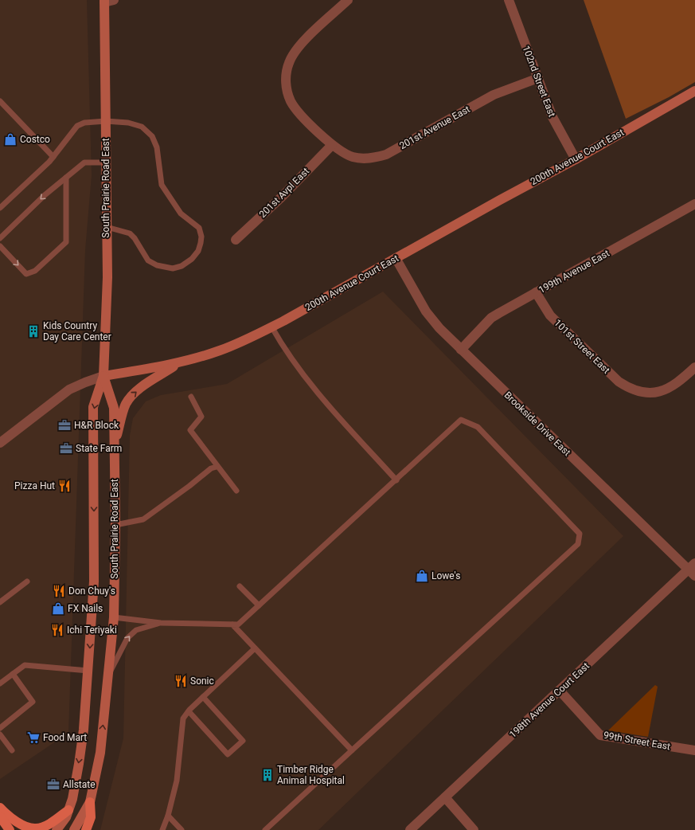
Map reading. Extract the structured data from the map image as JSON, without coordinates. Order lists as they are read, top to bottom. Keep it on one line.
{"streets":{"main road":["200th Avenue Court East","South Prairie Road East"],"street":["102nd Street East","201st Avenue East","201st Avpl East","199th Avenue East","101st Street East","Brookside Drive East","198th Avenue Court East","99th Street East"]},"crossings":[["102nd Street East","201st Avenue East"],["102nd Street East","200th Avenue Court East"],["201st Avenue East","201st Avpl East"],["200th Avenue Court East","South Prairie Road East"],["200th Avenue Court East","Brookside Drive East"],["199th Avenue East","101st Street East"],["199th Avenue East","Brookside Drive East"],["Brookside Drive East","198th Avenue Court East"],["198th Avenue Court East","99th Street East"]],"places":{"shop":["Costco","Lowe's","FX Nails"],"building":["Kids Country Day Care Center","Timber Ridge Animal Hospital"],"office":["H&R Block","State Farm","Allstate"],"restaurant":["Pizza Hut","Don Chuy's","Ichi Teriyaki","Sonic"],"supermarket":["Food Mart"]}}
